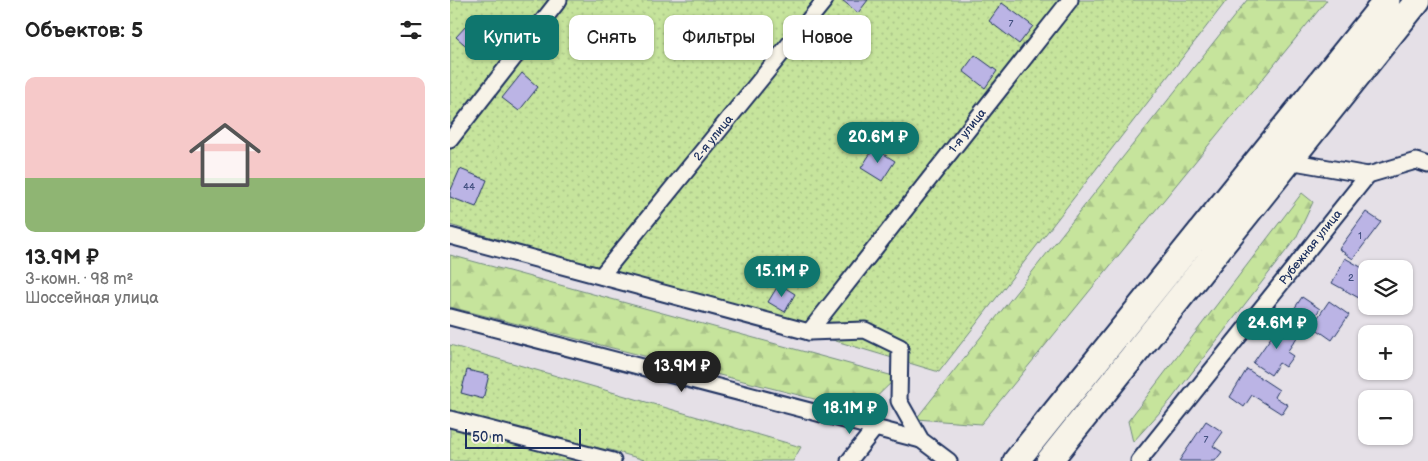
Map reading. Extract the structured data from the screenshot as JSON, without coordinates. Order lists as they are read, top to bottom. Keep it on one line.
{"streets":{"street":["1-я улица","2-я улица","Рубежная улица"]},"house_numbers":["7","44","1","2","7"],"scale_bar":"50 m","page":{"heading":"Объектов: 5","chip":["Купить","Снять","Фильтры","Новое"],"list":[{"name":"13.9M ₽","note":"3-комн. · 98 m² · Шоссейная улица"}],"price":["20.6M ₽","15.1M ₽","24.6M ₽","13.9M ₽","18.1M ₽"],"map_buttons":["+","−"],"scale":"50 m"}}
